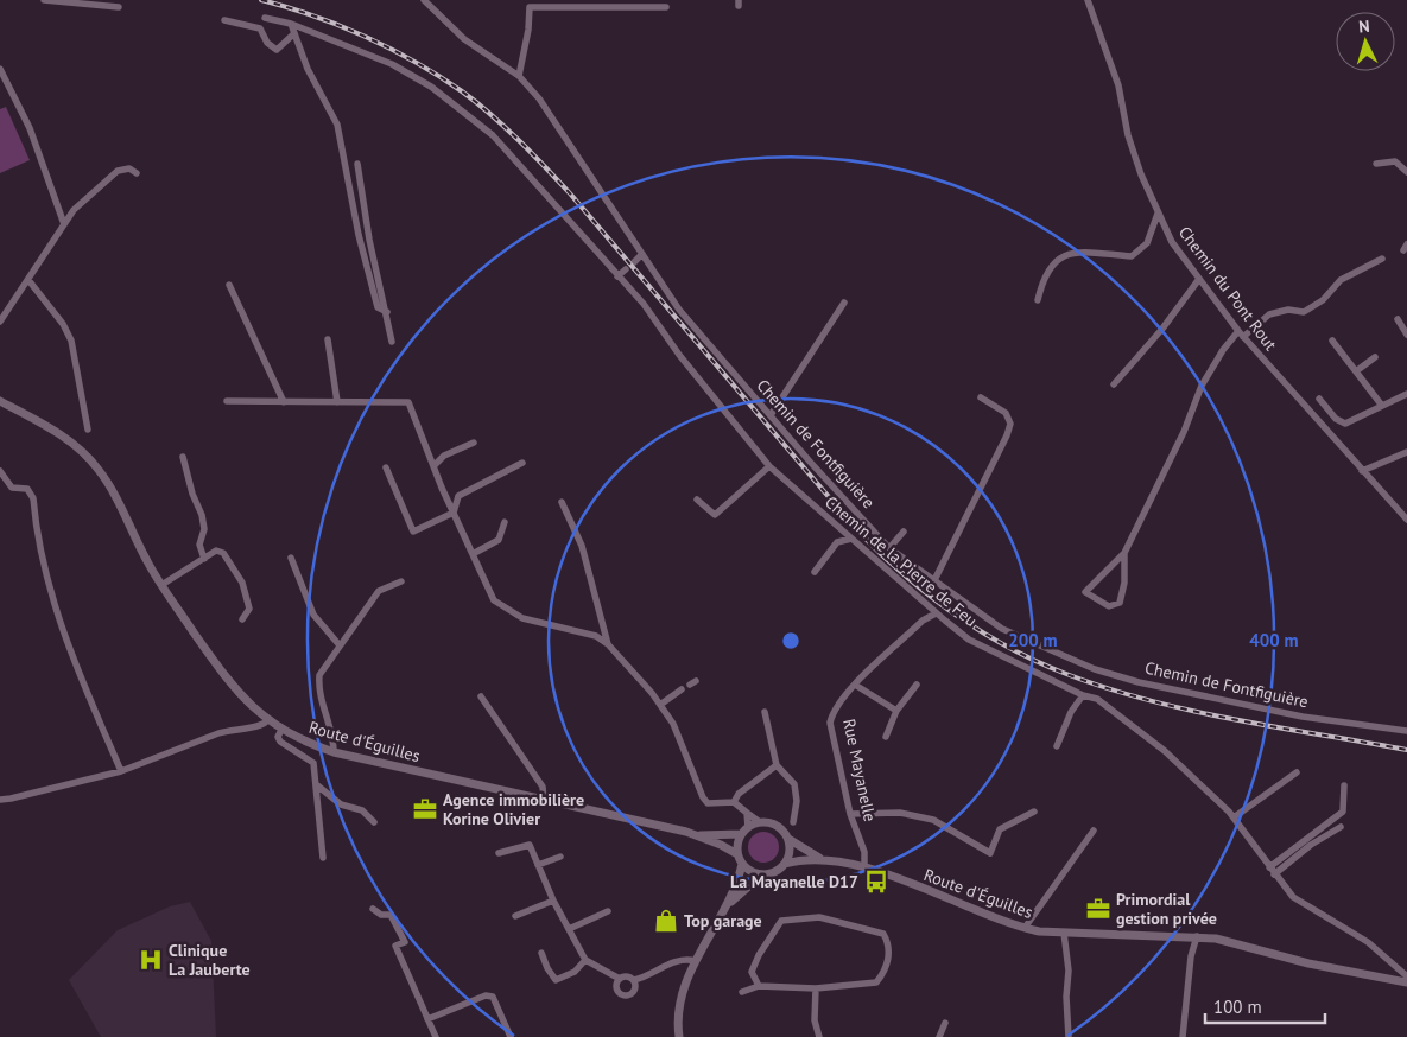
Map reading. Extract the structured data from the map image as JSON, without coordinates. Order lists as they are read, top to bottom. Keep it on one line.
{"streets":{"street":["Chemin du Pont Rout","Chemin de Fontfiguière","Chemin de la Pierre de Feu","Route d'Éguilles","Rue Mayanelle"]},"crossings":[["Chemin de la Pierre de Feu","Rue Mayanelle"],["Route d'Éguilles","Rue Mayanelle"]],"places":{"office":["Agence immobilière Korine Olivier","Primordial gestion privée"],"bus stop":["La Mayanelle D17"],"shop":["Top garage"],"hospital":["Clinique La Jauberte"]},"scale_bar":"100 m","north":"top","rings":["200 m","400 m"]}
